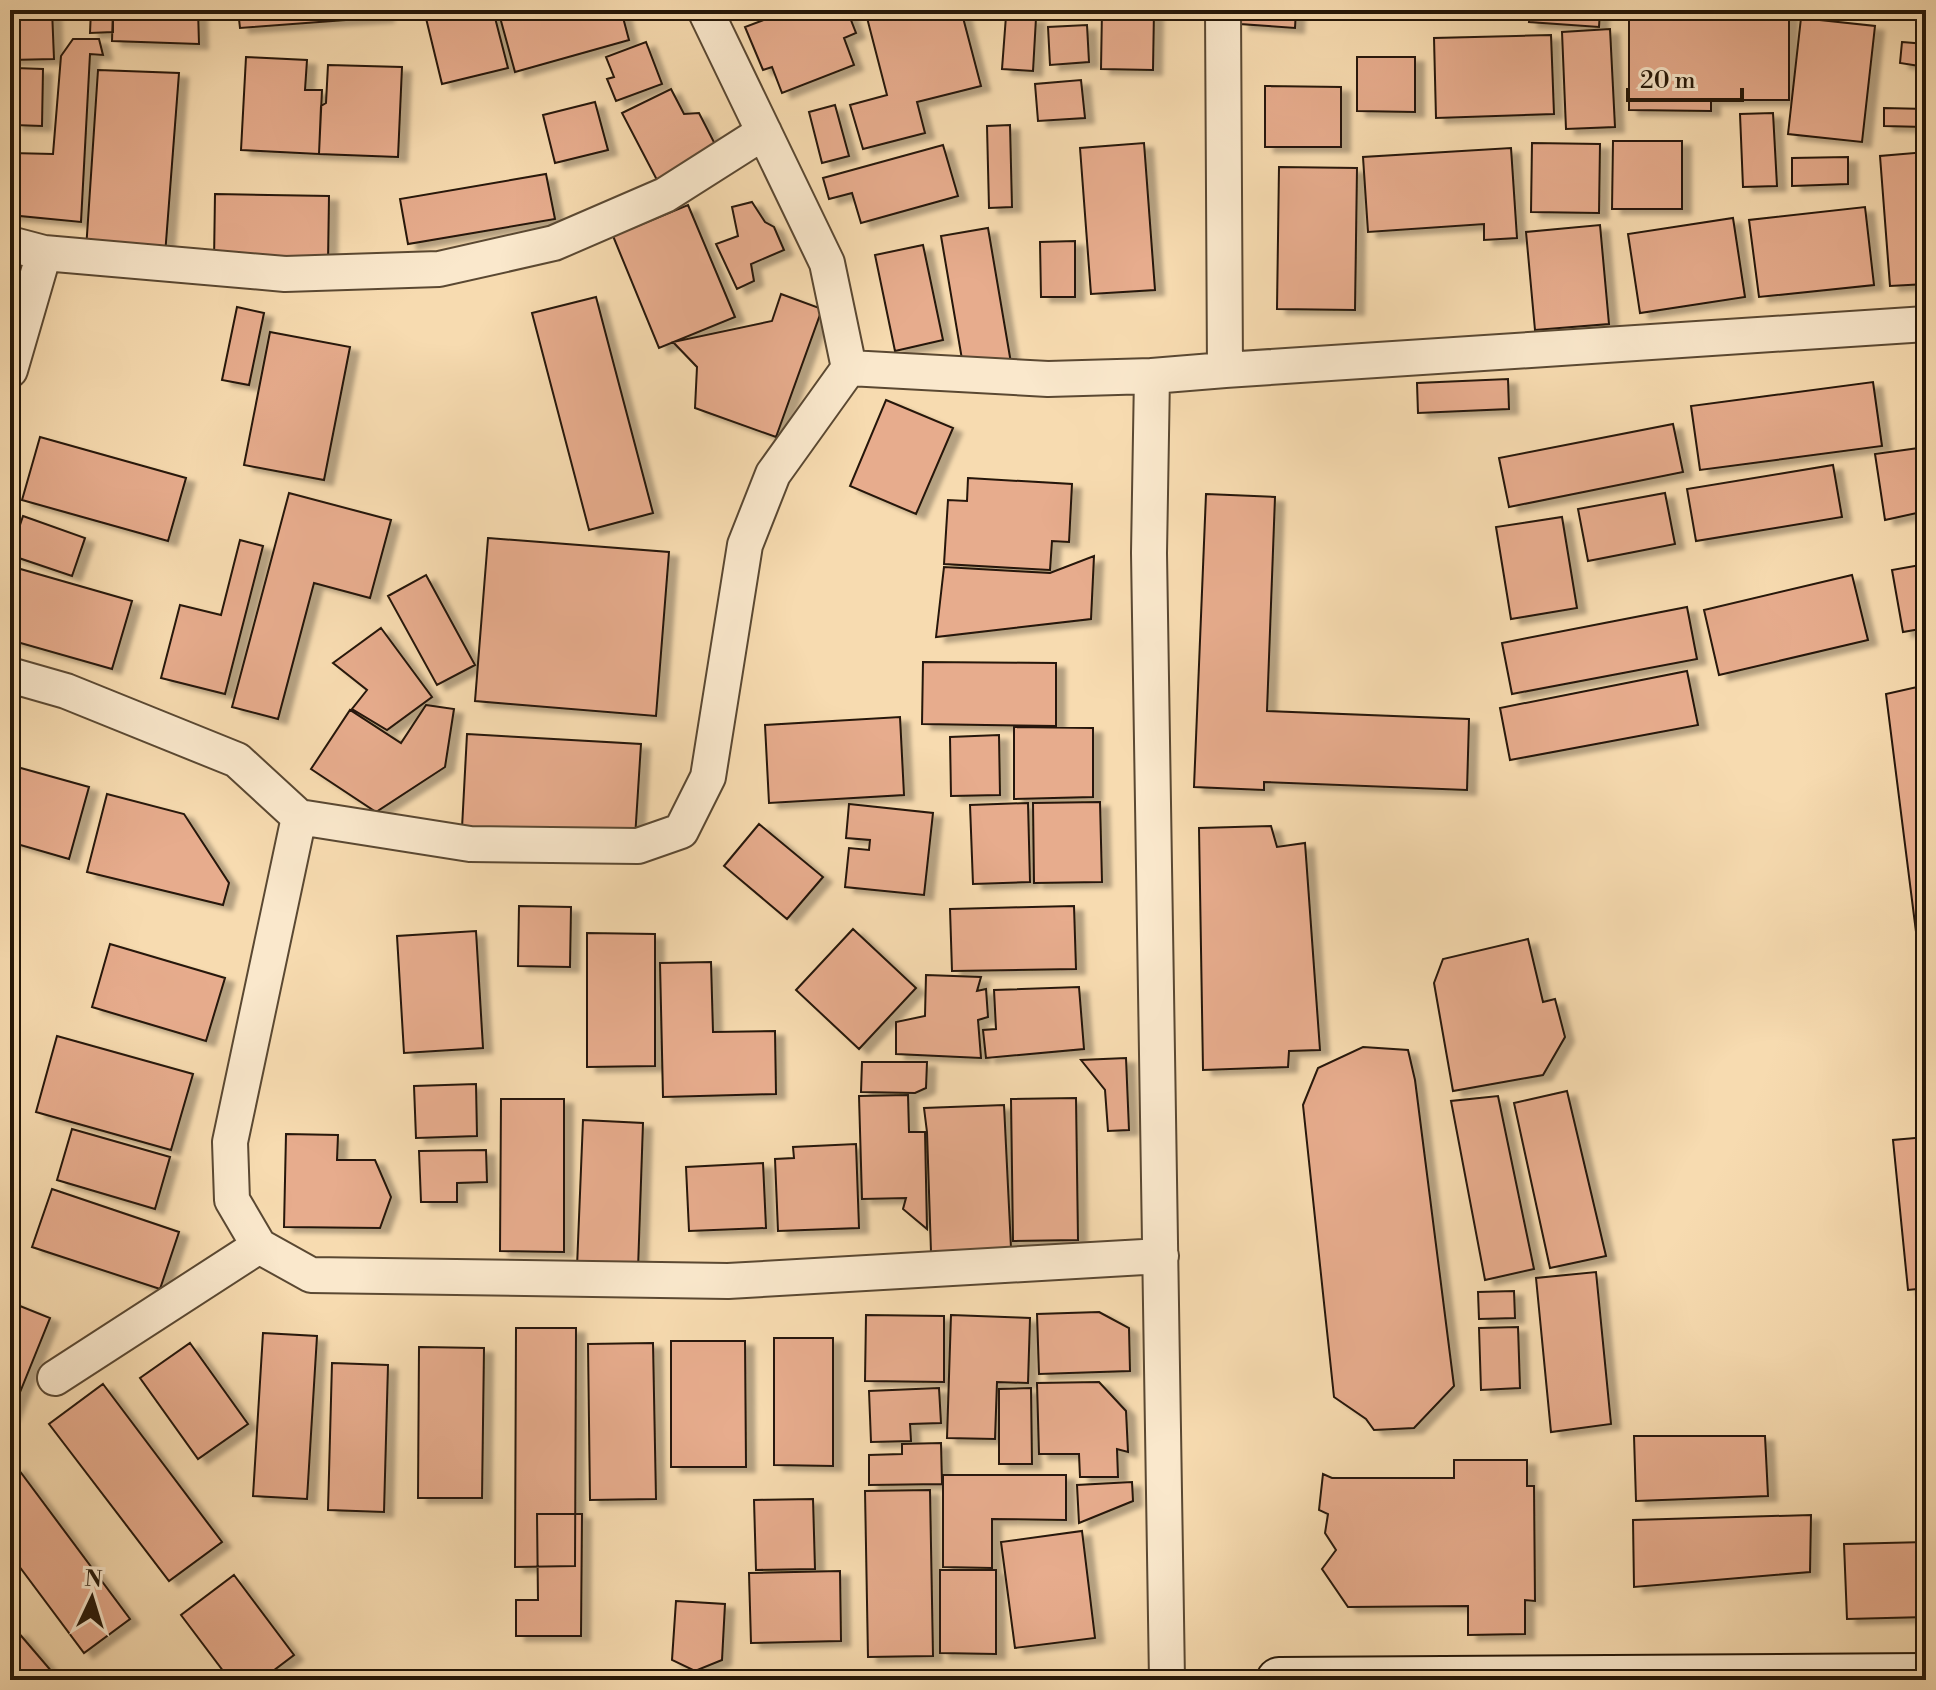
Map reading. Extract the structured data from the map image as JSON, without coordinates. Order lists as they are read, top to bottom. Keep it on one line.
{"scale_bar":"20 m","north":"top"}
